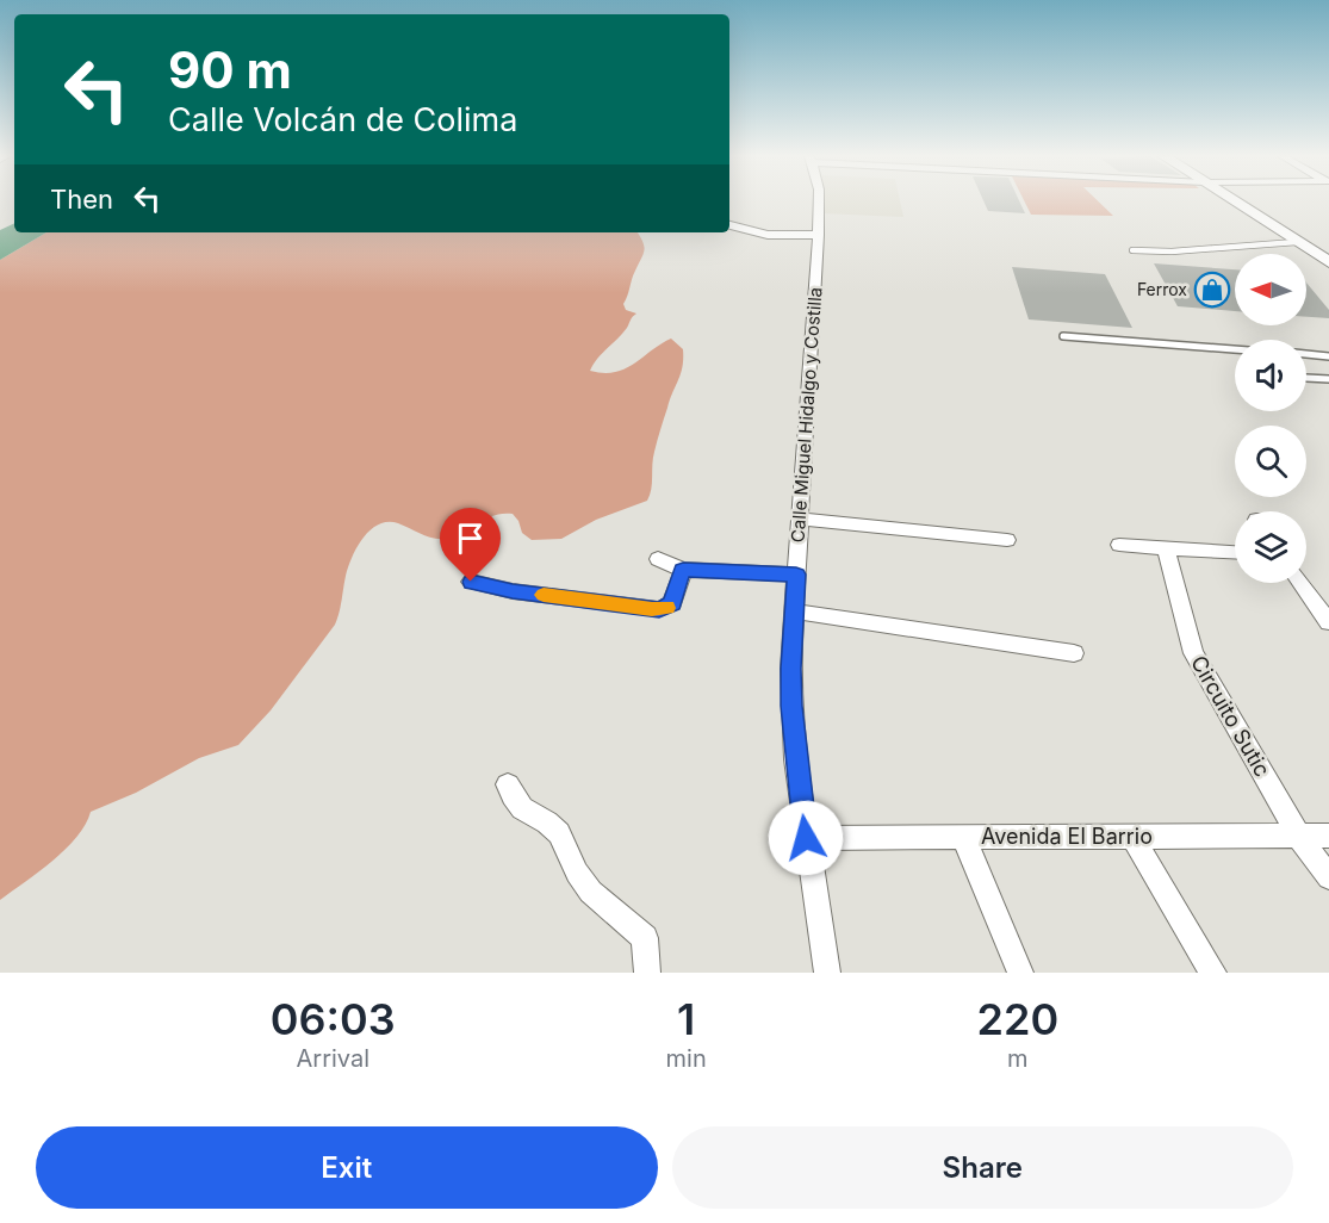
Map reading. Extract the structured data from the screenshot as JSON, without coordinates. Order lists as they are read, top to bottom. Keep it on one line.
{"streets":{"street":["Calle Miguel Hidalgo y Costilla","Circuito Sutic","Avenida El Barrio"]},"crossings":[["Calle Miguel Hidalgo y Costilla","Avenida El Barrio"],["Circuito Sutic","Avenida El Barrio"]],"places":{"shop":["Ferrox"]},"north":"left","page":{"turn":["90 m","Calle Volcán de Colima"],"then":"Then","eta":["06:03","Arrival","1","min","220","m"],"buttons":["Exit","Share"]}}
